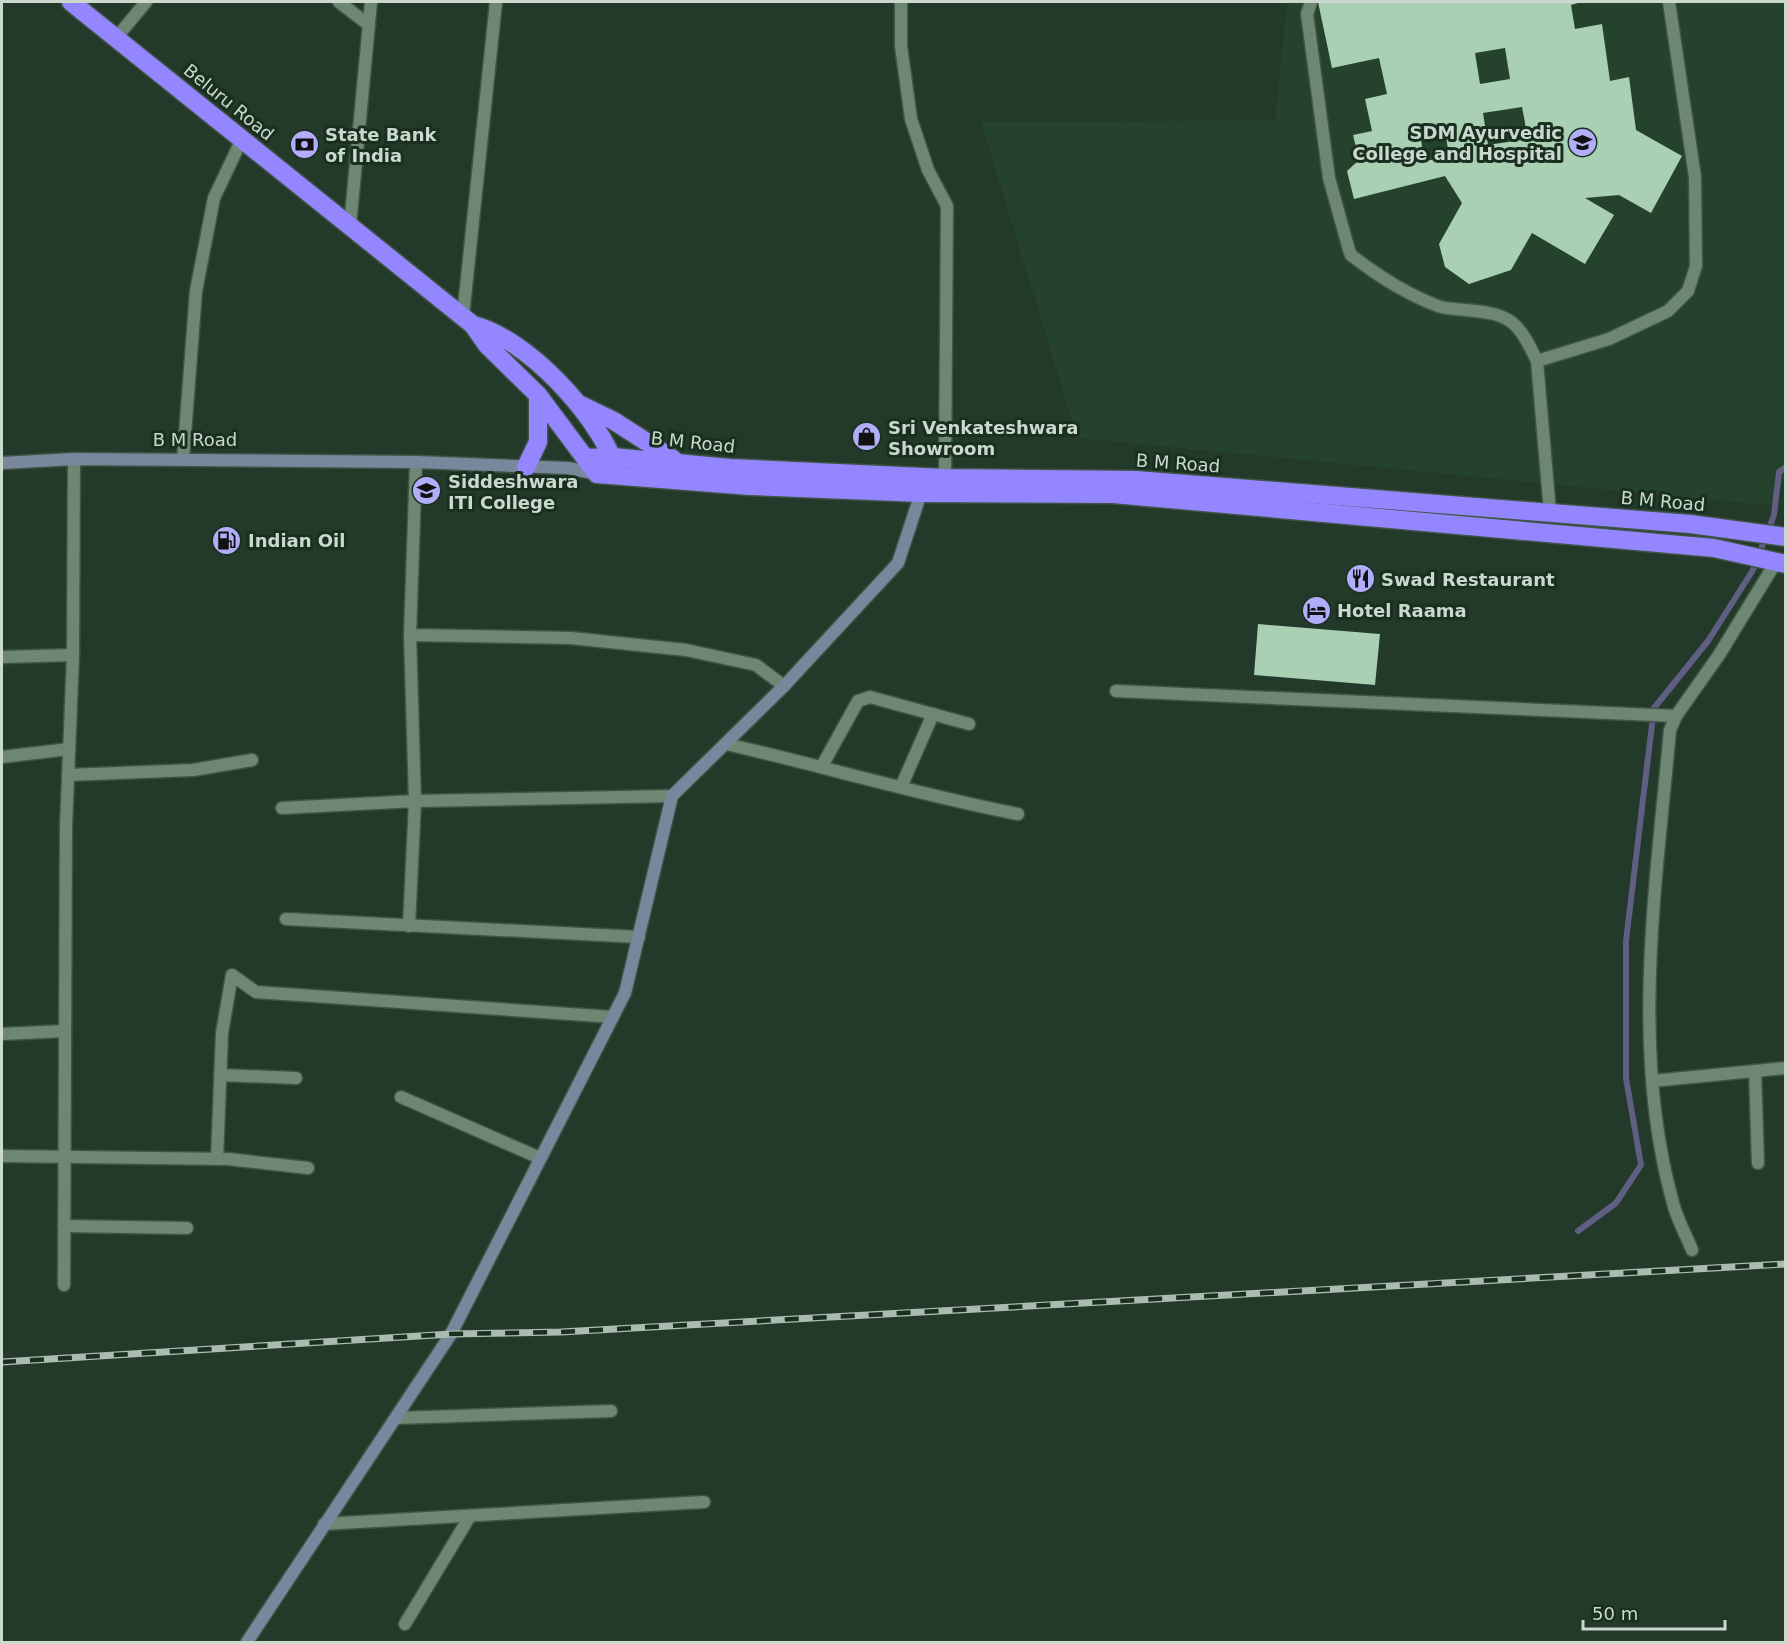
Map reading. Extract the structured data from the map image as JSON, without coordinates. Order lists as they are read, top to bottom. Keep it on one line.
{"streets":{"highway":["Beluru Road","B M Road"]},"crossings":[["Beluru Road","B M Road"]],"places":{"school or university":["SDM Ayurvedic College and Hospital","Siddeshwara ITI College"],"bank":["State Bank of India"],"shop":["Sri Venkateshwara Showroom"],"fuel station":["Indian Oil"],"restaurant":["Swad Restaurant"],"hotel":["Hotel Raama"]},"scale_bar":"50 m"}
